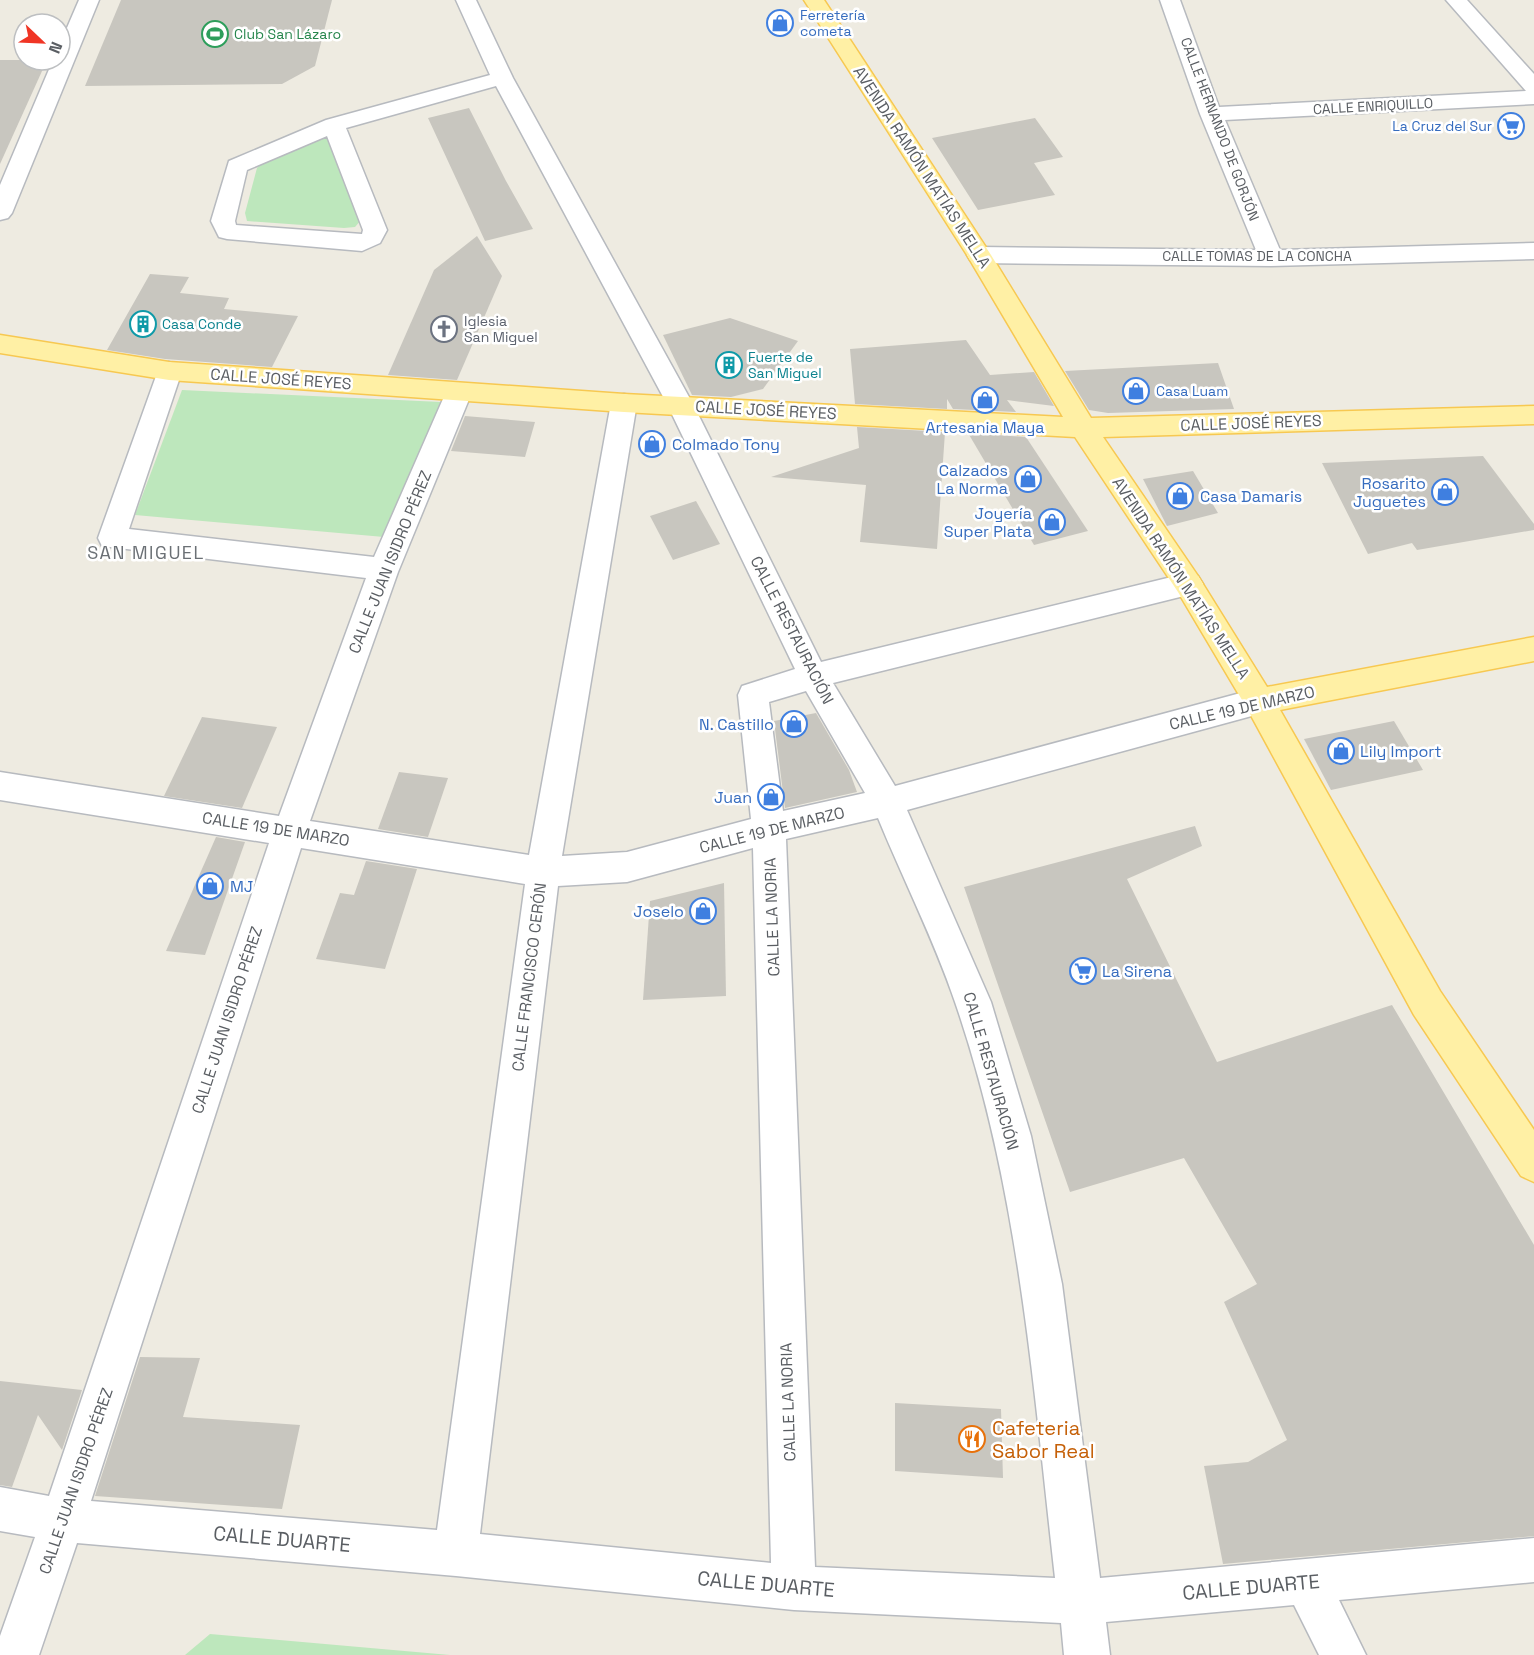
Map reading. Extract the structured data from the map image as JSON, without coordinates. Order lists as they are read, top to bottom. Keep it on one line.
{"streets":{"main road":["AVENIDA RAMÓN MATÍAS MELLA","CALLE JOSÉ REYES","CALLE 19 DE MARZO"],"street":["CALLE ENRIQUILLO","CALLE HERNANDO DE GORJÓN","CALLE TOMAS DE LA CONCHA","CALLE JUAN ISIDRO PÉREZ","CALLE RESTAURACIÓN","CALLE LA NORIA","CALLE FRANCISCO CERÓN","CALLE DUARTE"]},"crossings":[["CALLE ENRIQUILLO","CALLE HERNANDO DE GORJÓN"],["CALLE HERNANDO DE GORJÓN","CALLE TOMAS DE LA CONCHA"],["AVENIDA RAMÓN MATÍAS MELLA","CALLE TOMAS DE LA CONCHA"],["AVENIDA RAMÓN MATÍAS MELLA","CALLE JOSÉ REYES"],["AVENIDA RAMÓN MATÍAS MELLA","CALLE 19 DE MARZO"],["AVENIDA RAMÓN MATÍAS MELLA","CALLE LA NORIA"],["CALLE JOSÉ REYES","CALLE JUAN ISIDRO PÉREZ"],["CALLE JOSÉ REYES","CALLE RESTAURACIÓN"],["CALLE JOSÉ REYES","CALLE FRANCISCO CERÓN"],["CALLE JUAN ISIDRO PÉREZ","CALLE 19 DE MARZO"],["CALLE JUAN ISIDRO PÉREZ","CALLE DUARTE"],["CALLE RESTAURACIÓN","CALLE 19 DE MARZO"],["CALLE RESTAURACIÓN","CALLE LA NORIA"],["CALLE RESTAURACIÓN","CALLE DUARTE"],["CALLE 19 DE MARZO","CALLE LA NORIA"],["CALLE 19 DE MARZO","CALLE FRANCISCO CERÓN"],["CALLE LA NORIA","CALLE DUARTE"],["CALLE FRANCISCO CERÓN","CALLE DUARTE"]],"districts":["SAN MIGUEL"],"places":{"shop":["Ferretería cometa","Casa Luam","Artesania Maya","Colmado Tony","Calzados La Norma","Rosarito Juguetes","Casa Damaris","Joyería Super Plata","N. Castillo","Lily Import","Juan","MJ","Joselo"],"sports":["Club San Lázaro"],"supermarket":["La Cruz del Sur","La Sirena"],"building":["Casa Conde","Fuerte de San Miguel"],"church":["Iglesia San Miguel"],"restaurant":["Cafeteria Sabor Real"]},"north":"bottom right"}
